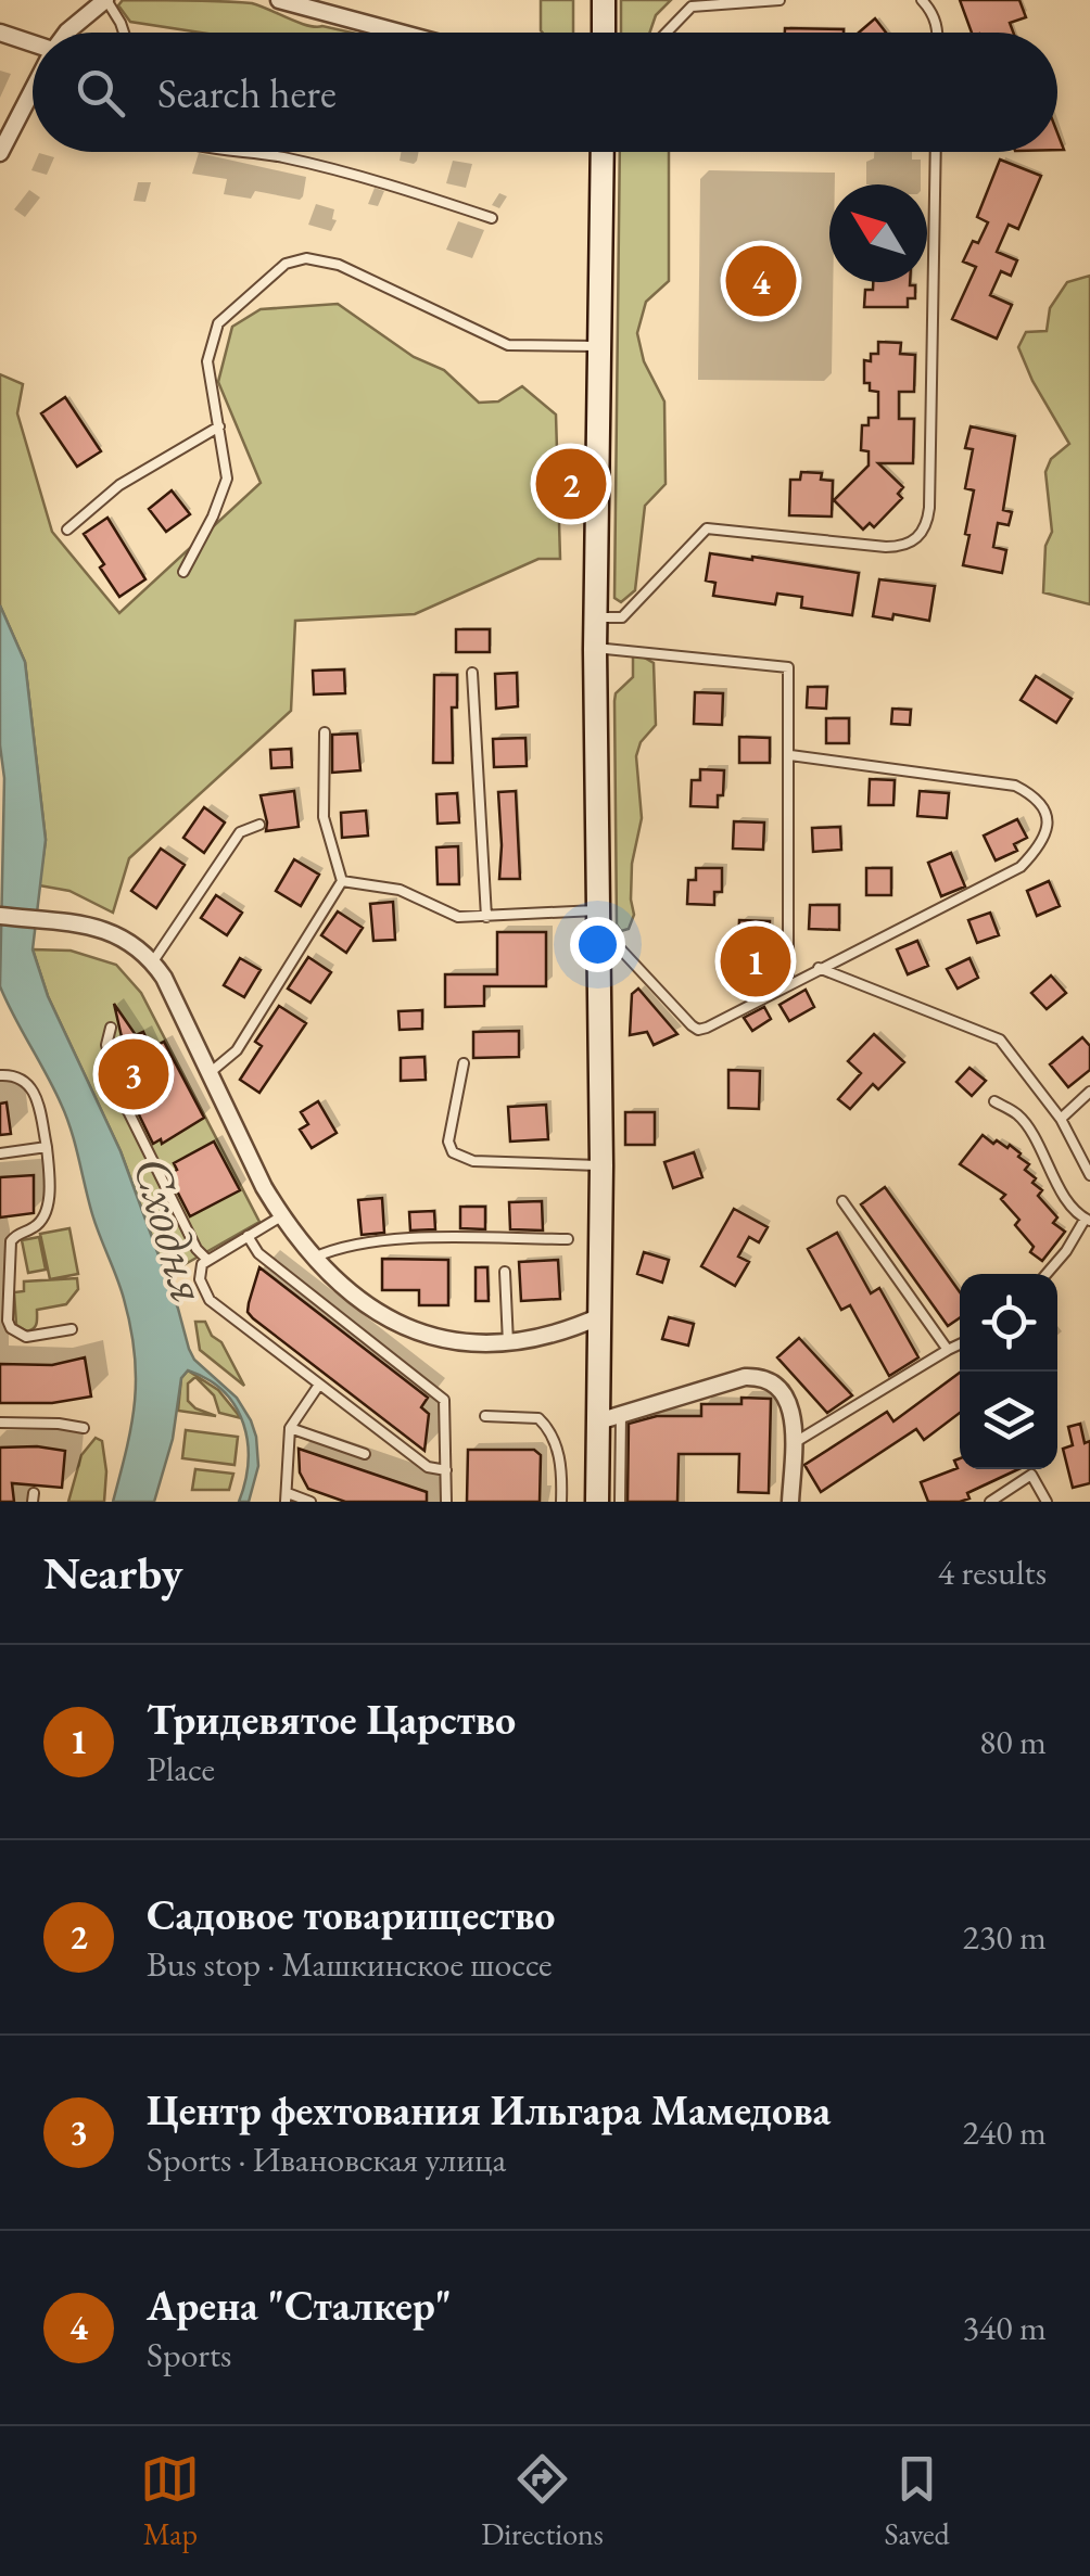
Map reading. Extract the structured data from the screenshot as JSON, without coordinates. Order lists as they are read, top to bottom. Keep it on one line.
{"water":["Сходня"],"north":"top left","page":{"search":"Search here","pins":["4","2","1","3"],"heading":["Nearby","4 results"],"list":[{"mark":"1","name":"Тридевятое Царство","note":"Place","value":"80 m"},{"mark":"2","name":"Садовое товарищество","note":"Bus stop · Машкинское шоссе","value":"230 m"},{"mark":"3","name":"Центр фехтования Ильгара Мамедова","note":"Sports · Ивановская улица","value":"240 m"},{"mark":"4","name":"Арена \"Сталкер\"","note":"Sports","value":"340 m"}],"nav":["Map","Directions","Saved"]}}
